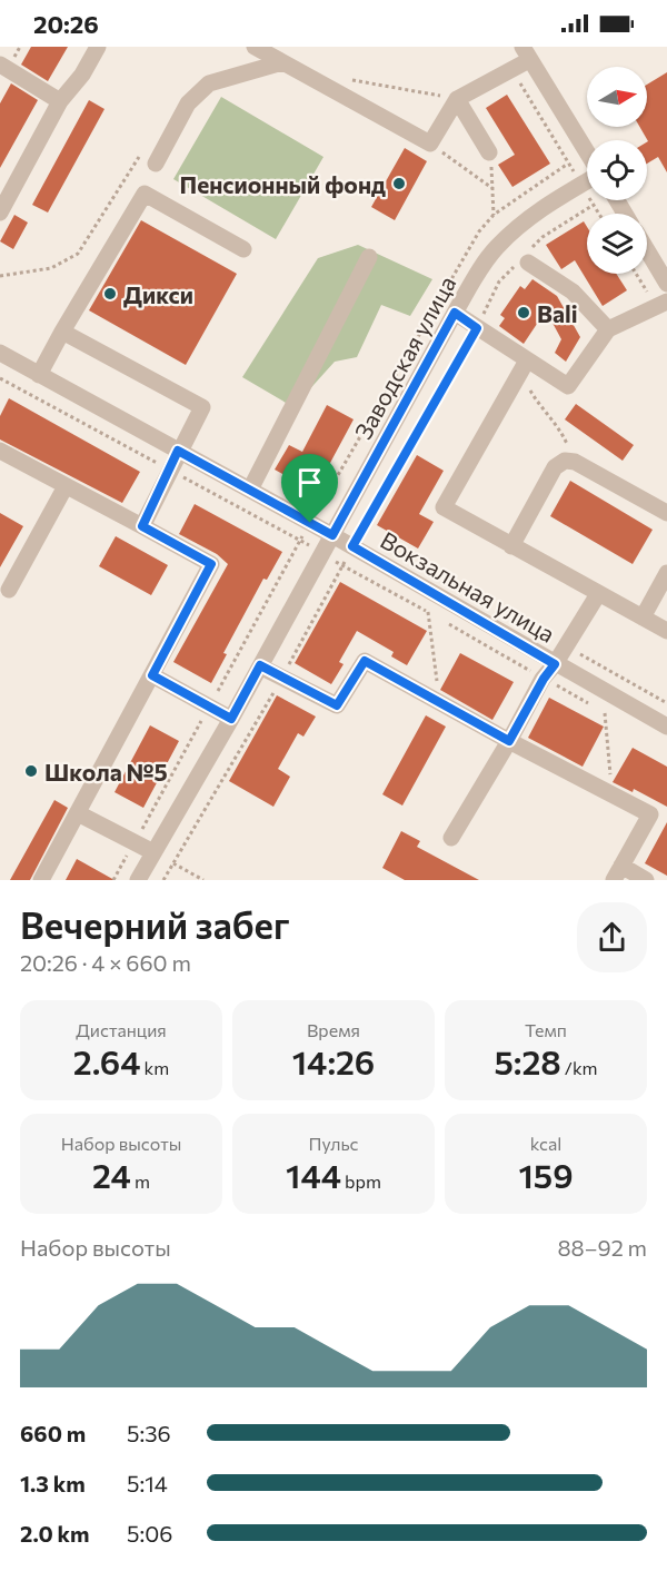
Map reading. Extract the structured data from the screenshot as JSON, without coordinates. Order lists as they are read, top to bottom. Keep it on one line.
{"streets":{"street":["Заводская улица","Вокзальная улица"]},"crossings":[["Заводская улица","Вокзальная улица"]],"places":["Пенсионный фонд","Дикси","Bali","Школа №5"],"north":"right","page":{"status":"20:26","heading":["Вечерний забег","20:26 · 4 × 660 m"],"stats":[["Дистанция","2.64 km"],["Время","14:26"],["Темп","5:28 /km"],["Набор высоты","24 m"],["Пульс","144 bpm"],["kcal","159"]],"chart":["Набор высоты","88–92 m"],"list":[{"name":"660 m","note":"5:36"},{"name":"1.3 km","note":"5:14"},{"name":"2.0 km","note":"5:06"}]}}
